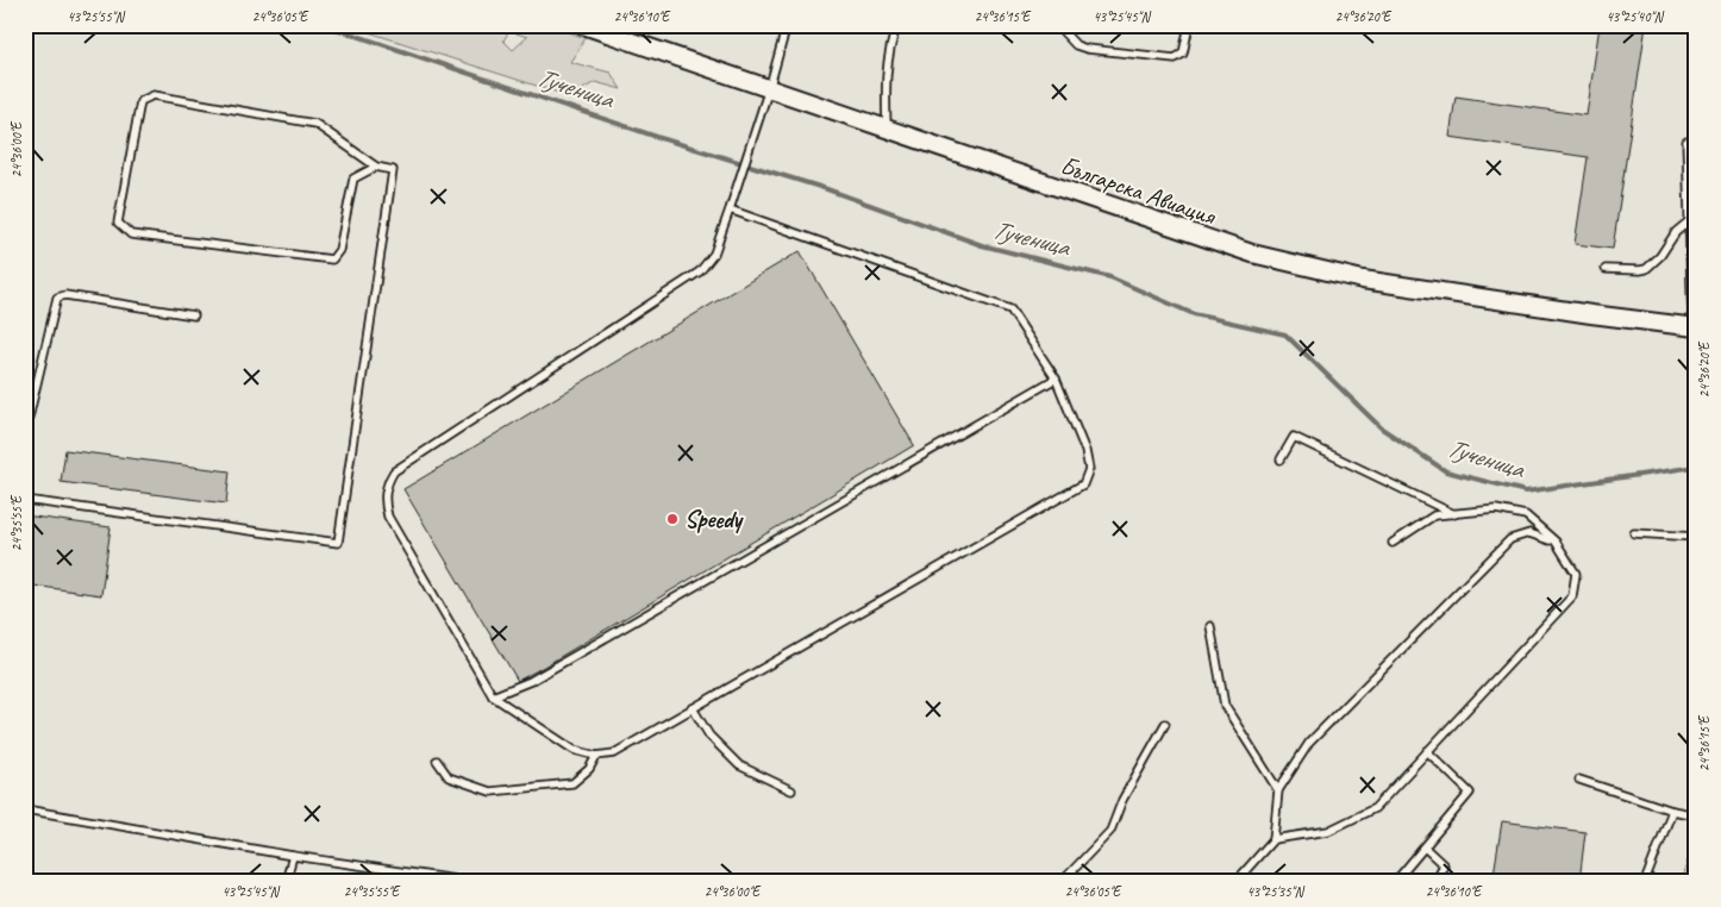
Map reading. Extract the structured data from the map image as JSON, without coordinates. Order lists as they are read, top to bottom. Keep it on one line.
{"streets":{"street":["Българска Авиация"]},"water":["Тученица"],"places":["Speedy"],"coordinates":["43°25'55\"N","24°36'05\"E","24°36'10\"E","24°36'15\"E","43°25'45\"N","24°36'20\"E","43°25'40\"N","24°36'00\"E","24°35'55\"E","43°25'35\"N"]}
